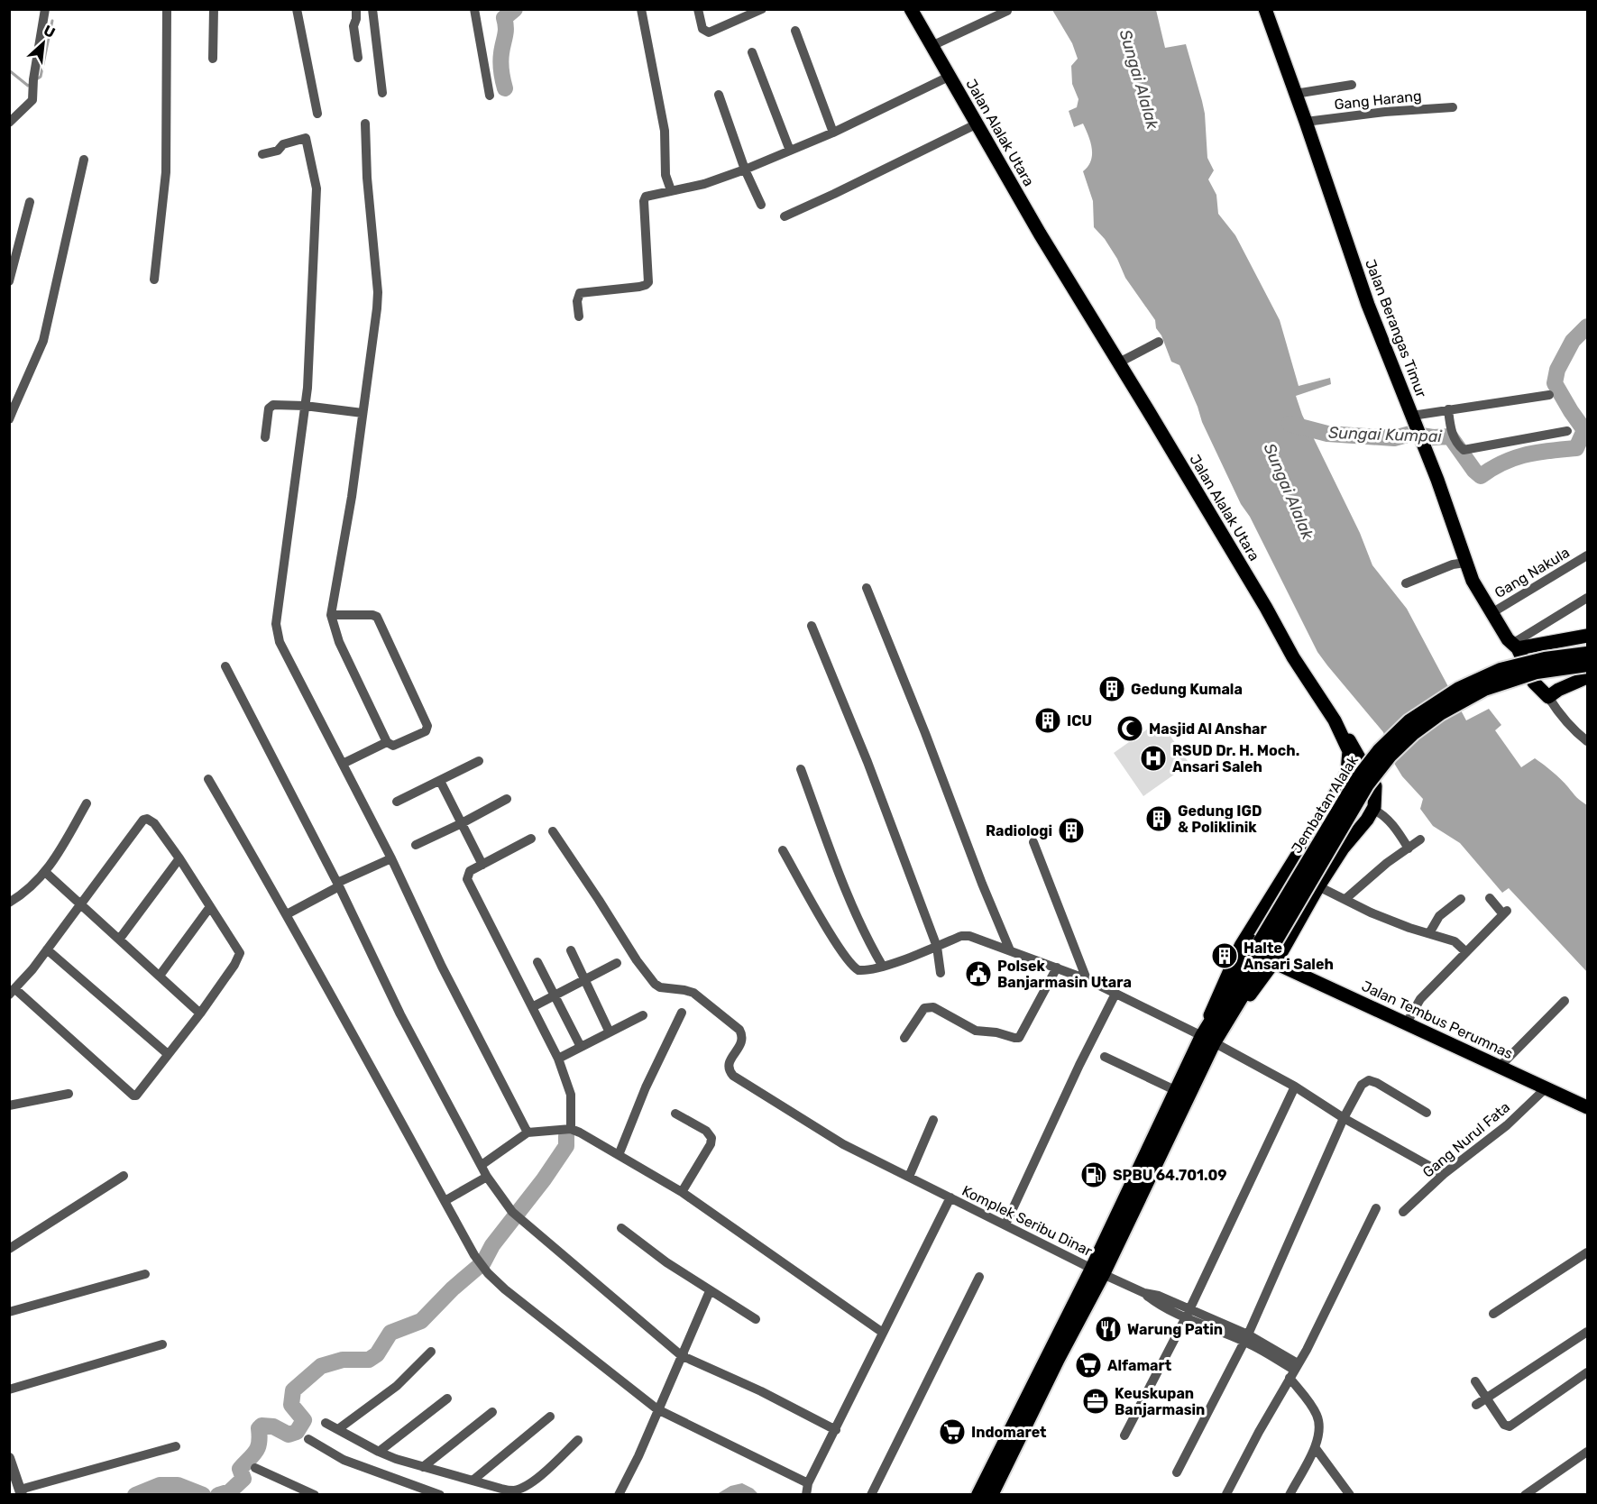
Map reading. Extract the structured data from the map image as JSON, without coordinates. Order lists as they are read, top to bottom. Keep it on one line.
{"streets":{"highway":["Jembatan Alalak"],"main road":["Jalan Alalak Utara","Jalan Berangas Timur","Jalan Tembus Perumnas"],"street":["Gang Harang","Gang Nakula","Gang Nurul Fata","Komplek Seribu Dinar"]},"crossings":[["Gang Harang","Jalan Berangas Timur"],["Jalan Berangas Timur","Gang Nakula"],["Jalan Tembus Perumnas","Gang Nurul Fata"]],"water":["Sungai Alalak","Sungai Kumpai"],"places":{"building":["Gedung Kumala","ICU","Gedung IGD & Poliklinik","Radiologi","Halte Ansari Saleh"],"mosque":["Masjid Al Anshar"],"hospital":["RSUD Dr. H. Moch. Ansari Saleh"],"public building":["Polsek Banjarmasin Utara"],"fuel station":["SPBU 64.701.09"],"restaurant":["Warung Patin"],"supermarket":["Alfamart","Indomaret"],"office":["Keuskupan Banjarmasin"]},"north":"top right"}
